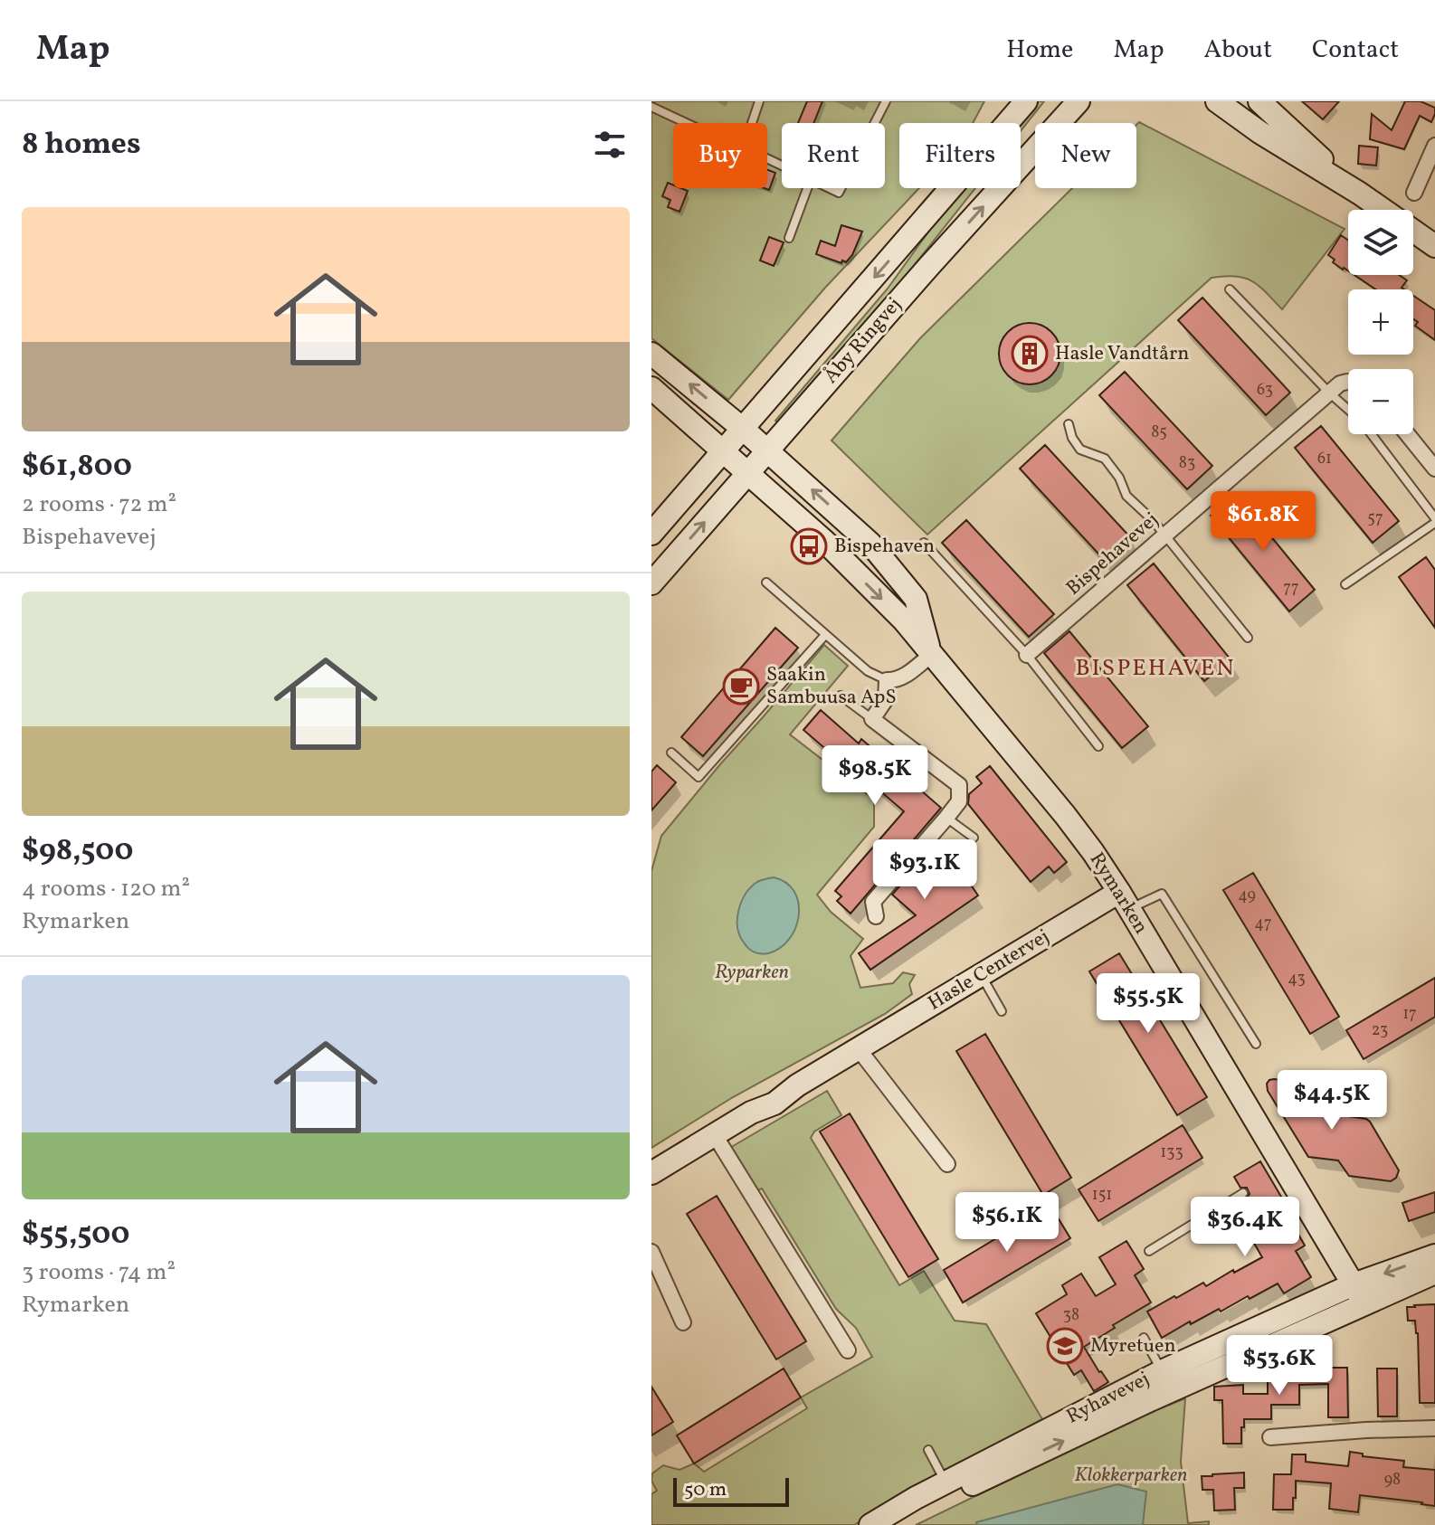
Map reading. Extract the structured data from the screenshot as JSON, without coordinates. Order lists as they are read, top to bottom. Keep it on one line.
{"streets":{"street":["Åby Ringvej","Bispehavevej","Rymarken","Hasle Centervej","Ryhavevej"]},"crossings":[["Åby Ringvej","Rymarken"],["Rymarken","Hasle Centervej"],["Rymarken","Ryhavevej"]],"districts":["BISPEHAVEN"],"parks":["Ryparken","Klokkerparken"],"places":{"building":["Hasle Vandtårn"],"bus stop":["Bispehaven"],"cafe":["Saakin Sambuusa ApS"],"school or university":["Myretuen"]},"house_numbers":["63","85","61","83","57","77","49","47","43","17","23","133","151","38","98"],"scale_bar":"50 m","page":{"header":"Map","nav":["Home","Map","About","Contact"],"heading":"8 homes","chip":["Buy","Rent","Filters","New"],"list":[{"name":"$61,800","note":"2 rooms · 72 m² · Bispehavevej"},{"name":"$98,500","note":"4 rooms · 120 m² · Rymarken"},{"name":"$55,500","note":"3 rooms · 74 m² · Rymarken"}],"map_buttons":["+","−"],"price":["$61.8K","$98.5K","$93.1K","$55.5K","$44.5K","$56.1K","$36.4K","$53.6K"],"scale":"50 m"}}
